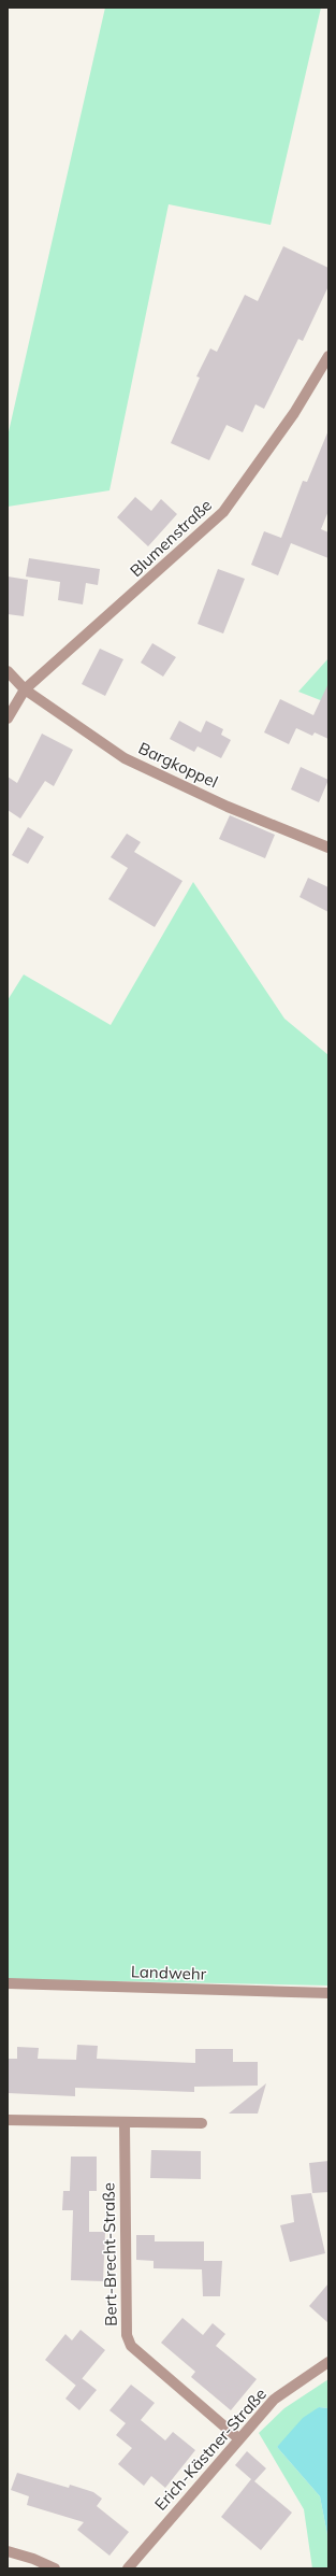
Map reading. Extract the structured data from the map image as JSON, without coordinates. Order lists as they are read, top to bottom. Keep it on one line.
{"streets":{"street":["Blumenstraße","Bargkoppel","Landwehr","Bert-Brecht-Straße","Erich-Kästner-Straße"]},"crossings":[["Blumenstraße","Bargkoppel"],["Bert-Brecht-Straße","Erich-Kästner-Straße"]]}
